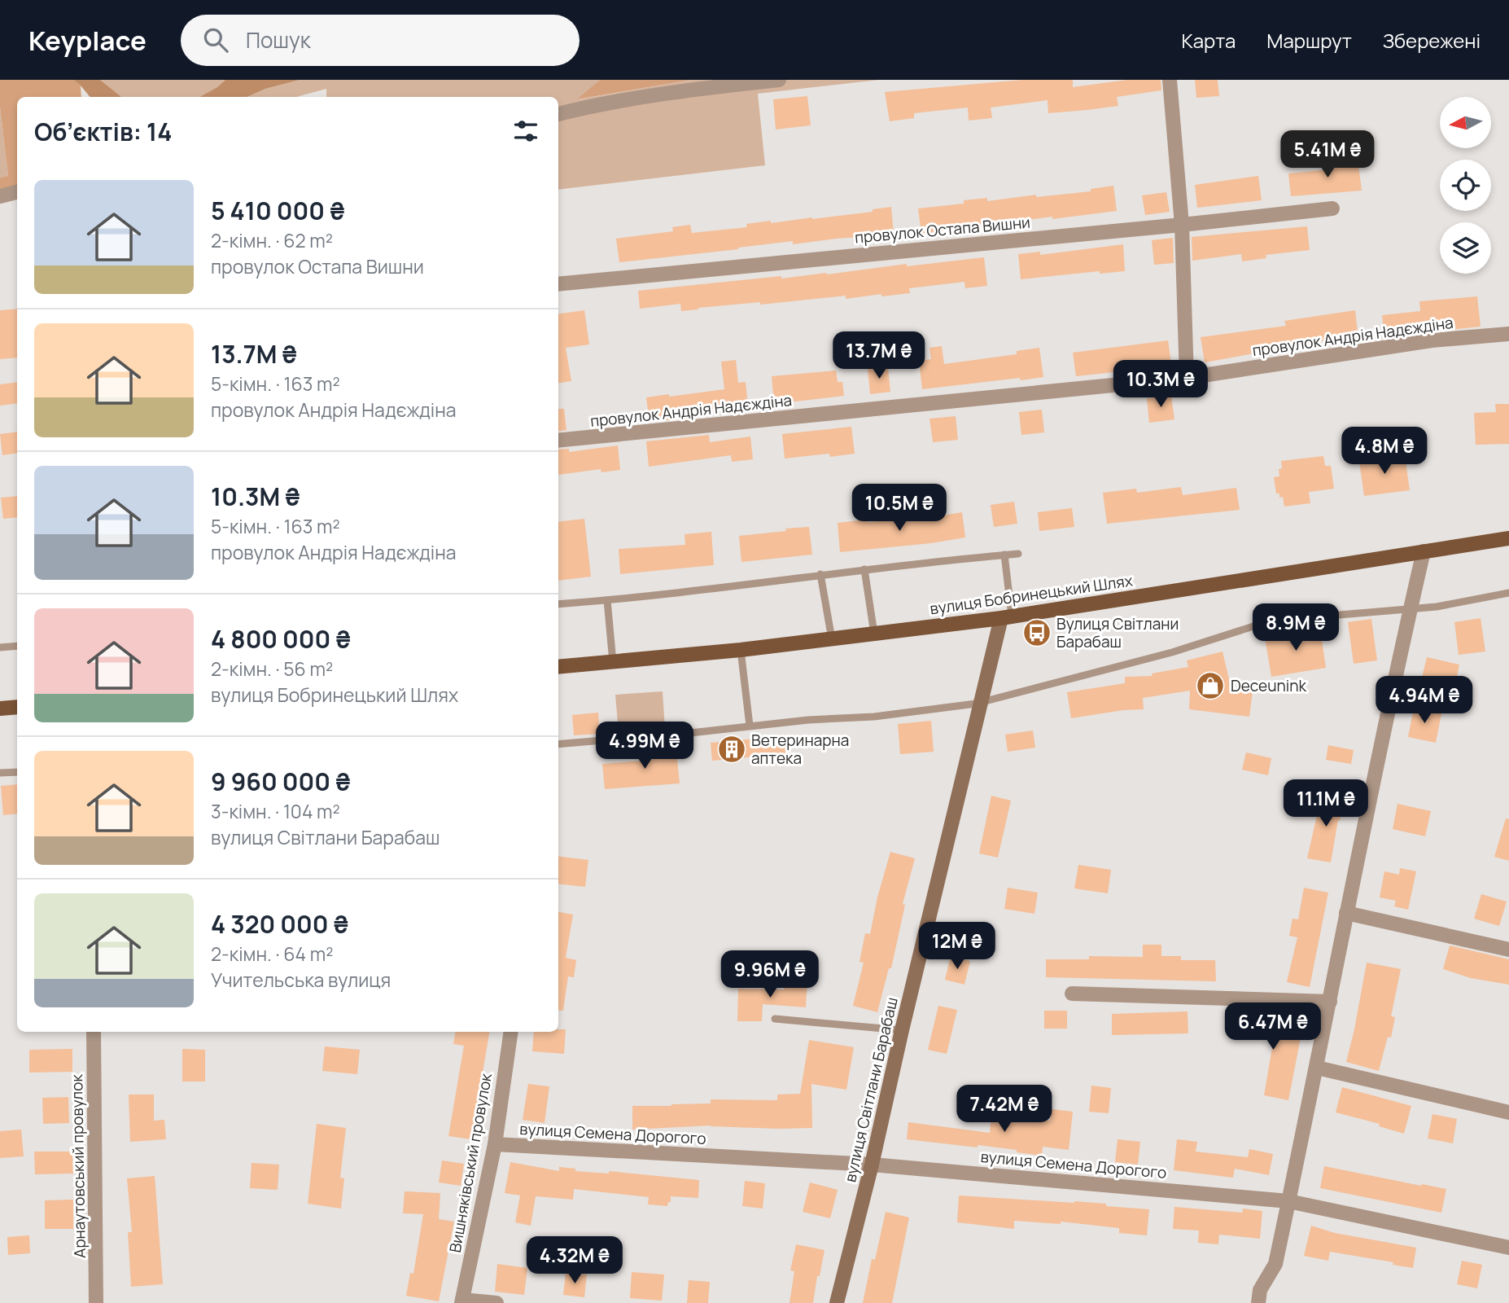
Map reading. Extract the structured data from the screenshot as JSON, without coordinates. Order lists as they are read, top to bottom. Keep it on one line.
{"streets":{"main road":["вулиця Бобринецький Шлях"],"street":["провулок Остапа Вишни","провулок Андрія Надєждіна","вулиця Світлани Барабаш","вулиця Семена Дорогого","Вишняківський провулок","Арнаутовський провулок"]},"crossings":[["вулиця Бобринецький Шлях","вулиця Світлани Барабаш"],["вулиця Світлани Барабаш","вулиця Семена Дорогого"],["вулиця Семена Дорогого","Вишняківський провулок"]],"places":{"bus stop":["Вулиця Світлани Барабаш"],"shop":["Deceunink"],"building":["Ветеринарна аптека"]},"north":"left","page":{"header":"Keyplace","search":"Пошук","nav":["Карта","Маршрут","Збережені"],"heading":"Об’єктів: 14","price":["5.41M ₴","13.7M ₴","10.3M ₴","4.8M ₴","10.5M ₴","8.9M ₴","4.94M ₴","4.99M ₴","11.1M ₴","12M ₴","9.96M ₴","6.47M ₴","7.42M ₴","4.32M ₴"],"list":[{"name":"5 410 000 ₴","note":"2-кімн. · 62 m² · провулок Остапа Вишни"},{"name":"13.7M ₴","note":"5-кімн. · 163 m² · провулок Андрія Надєждіна"},{"name":"10.3M ₴","note":"5-кімн. · 163 m² · провулок Андрія Надєждіна"},{"name":"4 800 000 ₴","note":"2-кімн. · 56 m² · вулиця Бобринецький Шлях"},{"name":"9 960 000 ₴","note":"3-кімн. · 104 m² · вулиця Світлани Барабаш"},{"name":"4 320 000 ₴","note":"2-кімн. · 64 m² · Учительська вулиця"}]}}
